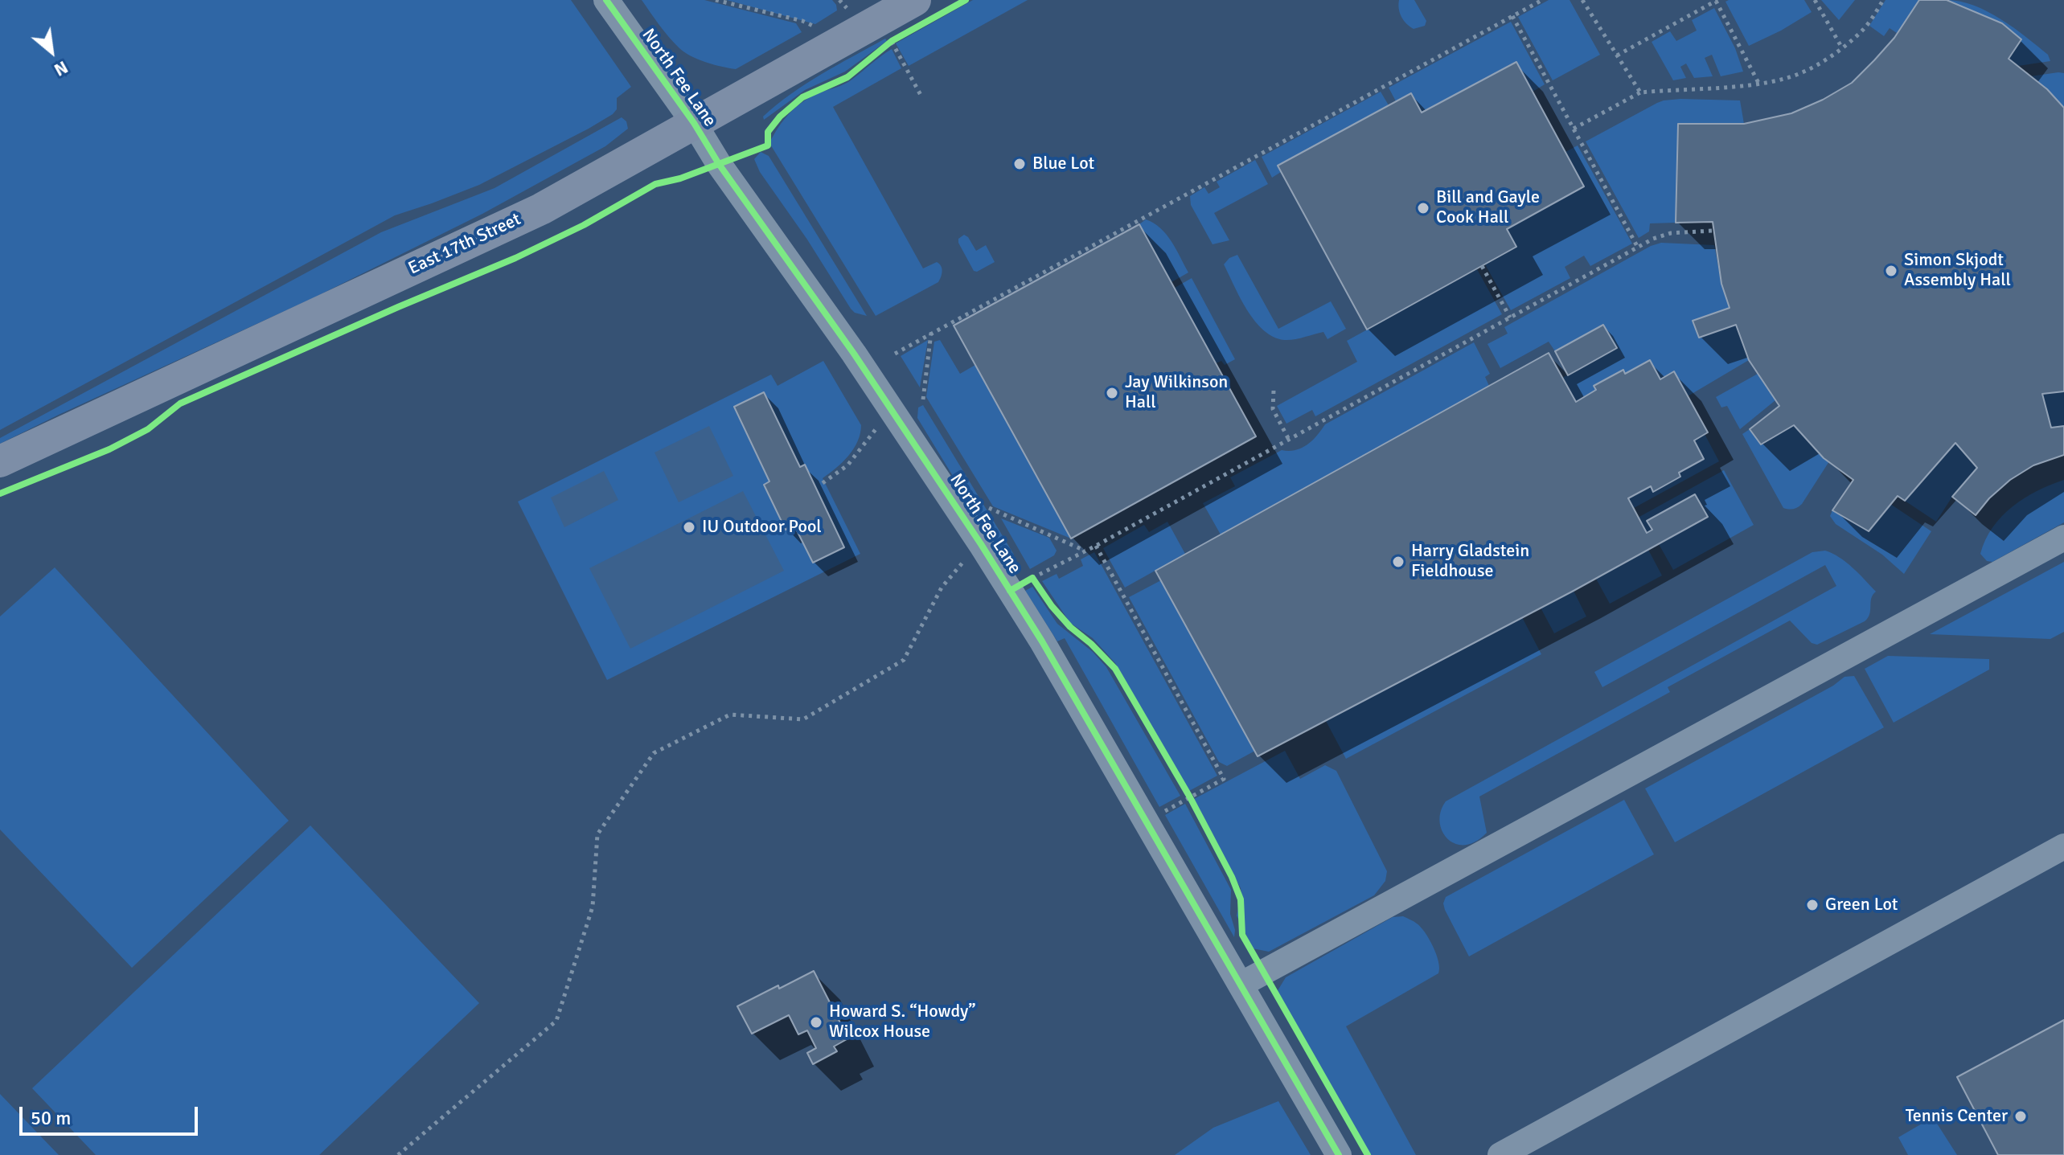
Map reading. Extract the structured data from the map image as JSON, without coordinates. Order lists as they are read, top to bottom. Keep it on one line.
{"streets":{"main road":["East 17th Street"],"street":["North Fee Lane"]},"crossings":[["North Fee Lane","East 17th Street"]],"places":["Blue Lot","Bill and Gayle Cook Hall","Simon Skjodt Assembly Hall","Jay Wilkinson Hall","IU Outdoor Pool","Harry Gladstein Fieldhouse","Green Lot","Howard S. “Howdy” Wilcox House","Tennis Center"],"scale_bar":"50 m","north":"bottom right"}
